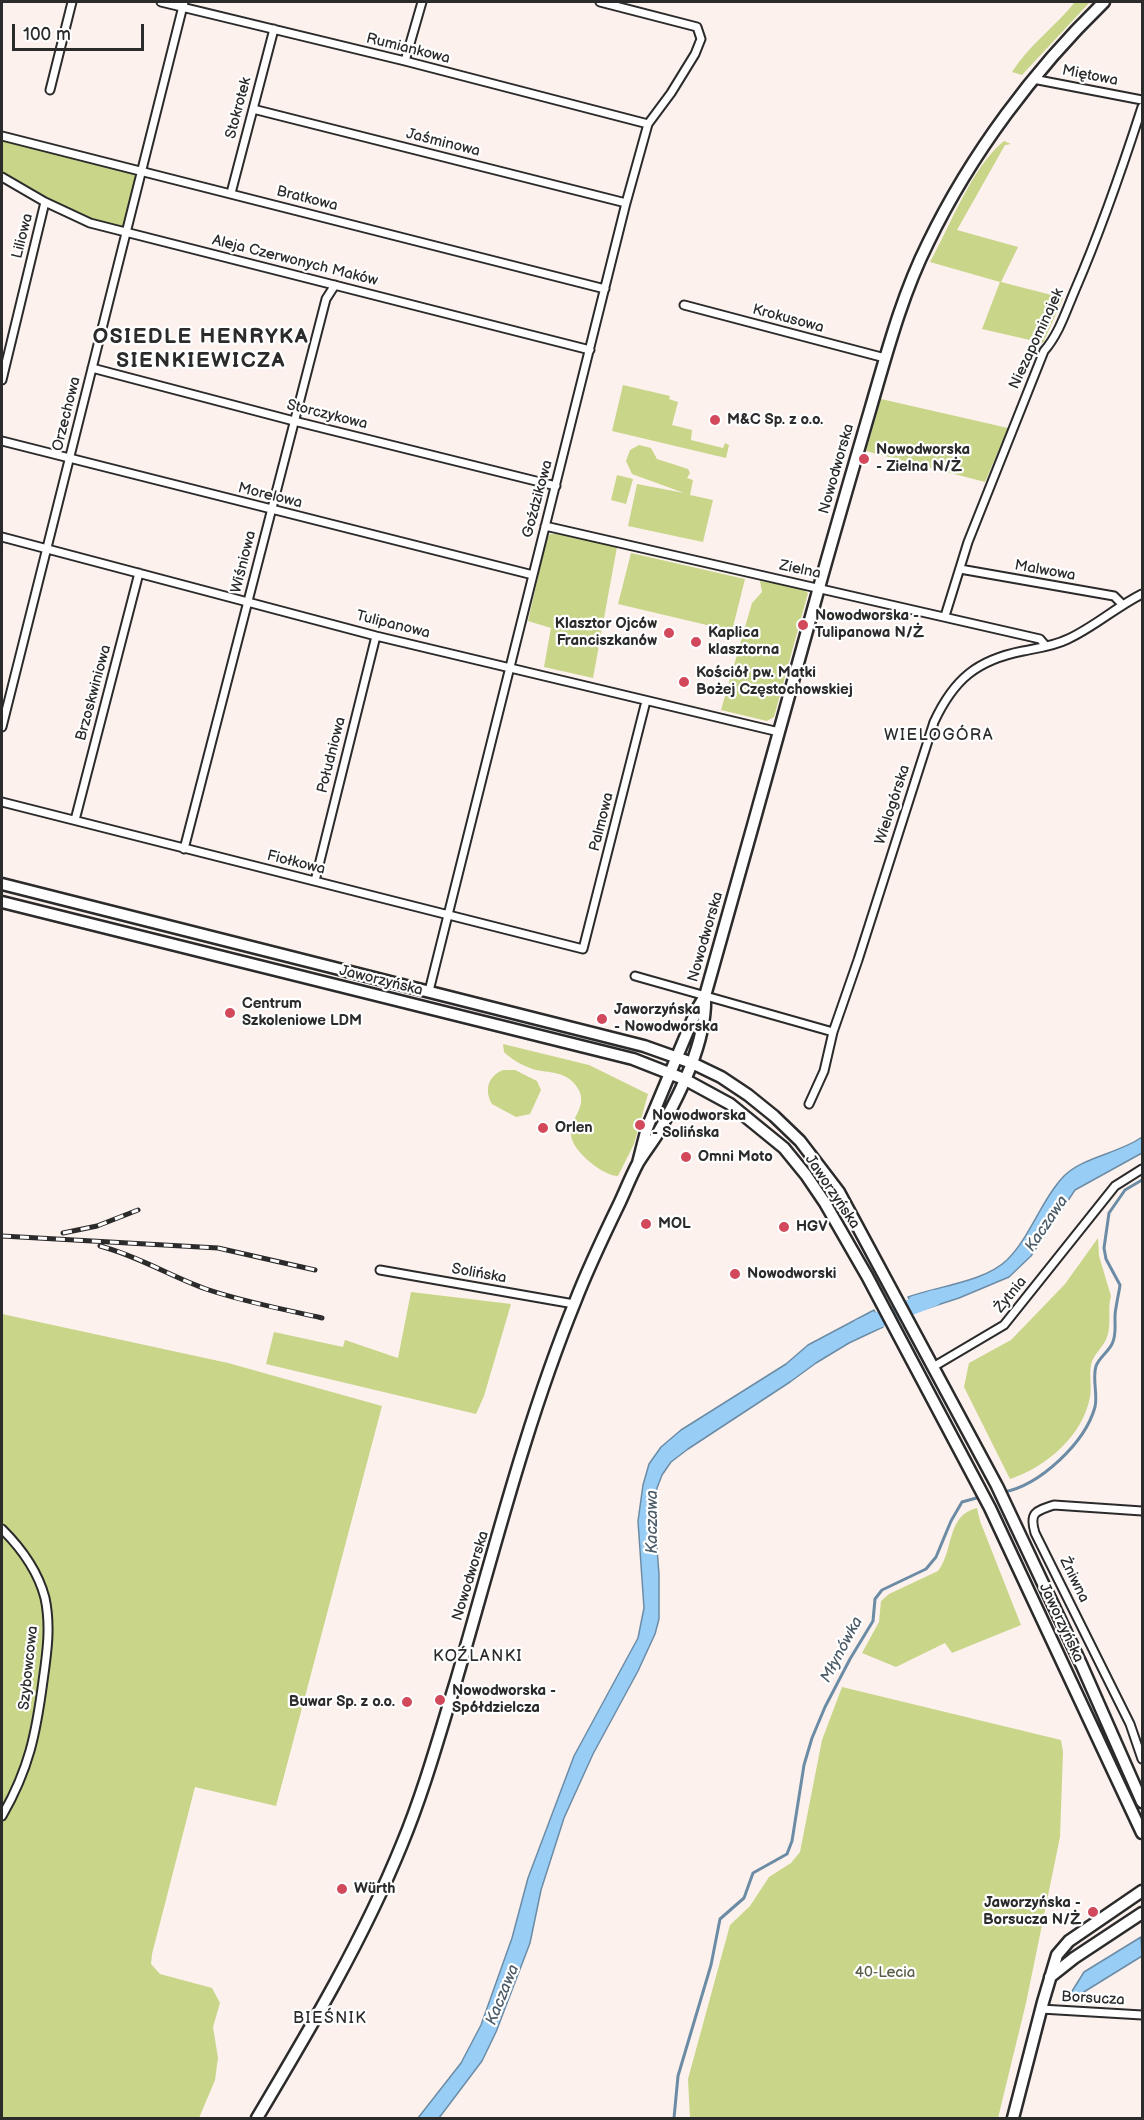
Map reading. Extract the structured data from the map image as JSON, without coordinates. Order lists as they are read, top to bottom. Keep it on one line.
{"streets":{"main road":["Nowodworska","Jaworzyńska"],"street":["Rumiankowa","Miętowa","Stokrotek","Jaśminowa","Bratkowa","Liliowa","Aleja Czerwonych Maków","Krokusowa","Niezapominajek","Orzechowa","Storczykowa","Morelowa","Goździkowa","Wiśniowa","Zielna","Malwowa","Tulipanowa","Brzoskwiniowa","Południowa","Wielogórska","Palmowa","Fiołkowa","Solińska","Żytnia","Żniwna","Szybowcowa","Borsucza"]},"crossings":[["Rumiankowa","Stokrotek"],["Rumiankowa","Orzechowa"],["Rumiankowa","Goździkowa"],["Miętowa","Nowodworska"],["Stokrotek","Jaśminowa"],["Stokrotek","Bratkowa"],["Jaśminowa","Goździkowa"],["Bratkowa","Orzechowa"],["Bratkowa","Goździkowa"],["Liliowa","Aleja Czerwonych Maków"],["Aleja Czerwonych Maków","Orzechowa"],["Aleja Czerwonych Maków","Goździkowa"],["Aleja Czerwonych Maków","Wiśniowa"],["Krokusowa","Nowodworska"],["Niezapominajek","Zielna"],["Niezapominajek","Malwowa"],["Orzechowa","Storczykowa"],["Orzechowa","Morelowa"],["Orzechowa","Tulipanowa"],["Storczykowa","Goździkowa"],["Storczykowa","Wiśniowa"],["Nowodworska","Zielna"],["Nowodworska","Tulipanowa"],["Nowodworska","Jaworzyńska"],["Nowodworska","Solińska"],["Morelowa","Goździkowa"],["Morelowa","Wiśniowa"],["Goździkowa","Zielna"],["Goździkowa","Tulipanowa"],["Goździkowa","Fiołkowa"],["Goździkowa","Jaworzyńska"],["Wiśniowa","Tulipanowa"],["Wiśniowa","Fiołkowa"],["Zielna","Wielogórska"],["Malwowa","Wielogórska"],["Tulipanowa","Brzoskwiniowa"],["Tulipanowa","Południowa"],["Tulipanowa","Palmowa"],["Brzoskwiniowa","Fiołkowa"],["Południowa","Fiołkowa"],["Palmowa","Fiołkowa"],["Jaworzyńska","Żytnia"]],"districts":["OSIEDLE HENRYKA SIENKIEWICZA","WIELOGÓRA","KOŹLANKI","BIEŚNIK"],"water":["Kaczawa","Młynówka"],"parks":["40-Lecia"],"places":["M&C Sp. z o.o.","Nowodworska - Zielna N/Ż","Nowodworska - Tulipanowa N/Ż","Klasztor Ojców Franciszkanów","Kaplica klasztorna","Kościół pw. Matki Bożej Częstochowskiej","Centrum Szkoleniowe LDM","Jaworzyńska - Nowodworska","Nowodworska - Solińska","Orlen","Omni Moto","MOL","HGV","Nowodworski","Nowodworska - Spółdzielcza","Buwar Sp. z o.o.","Würth","Jaworzyńska - Borsucza N/Ż"],"scale_bar":"100 m"}
